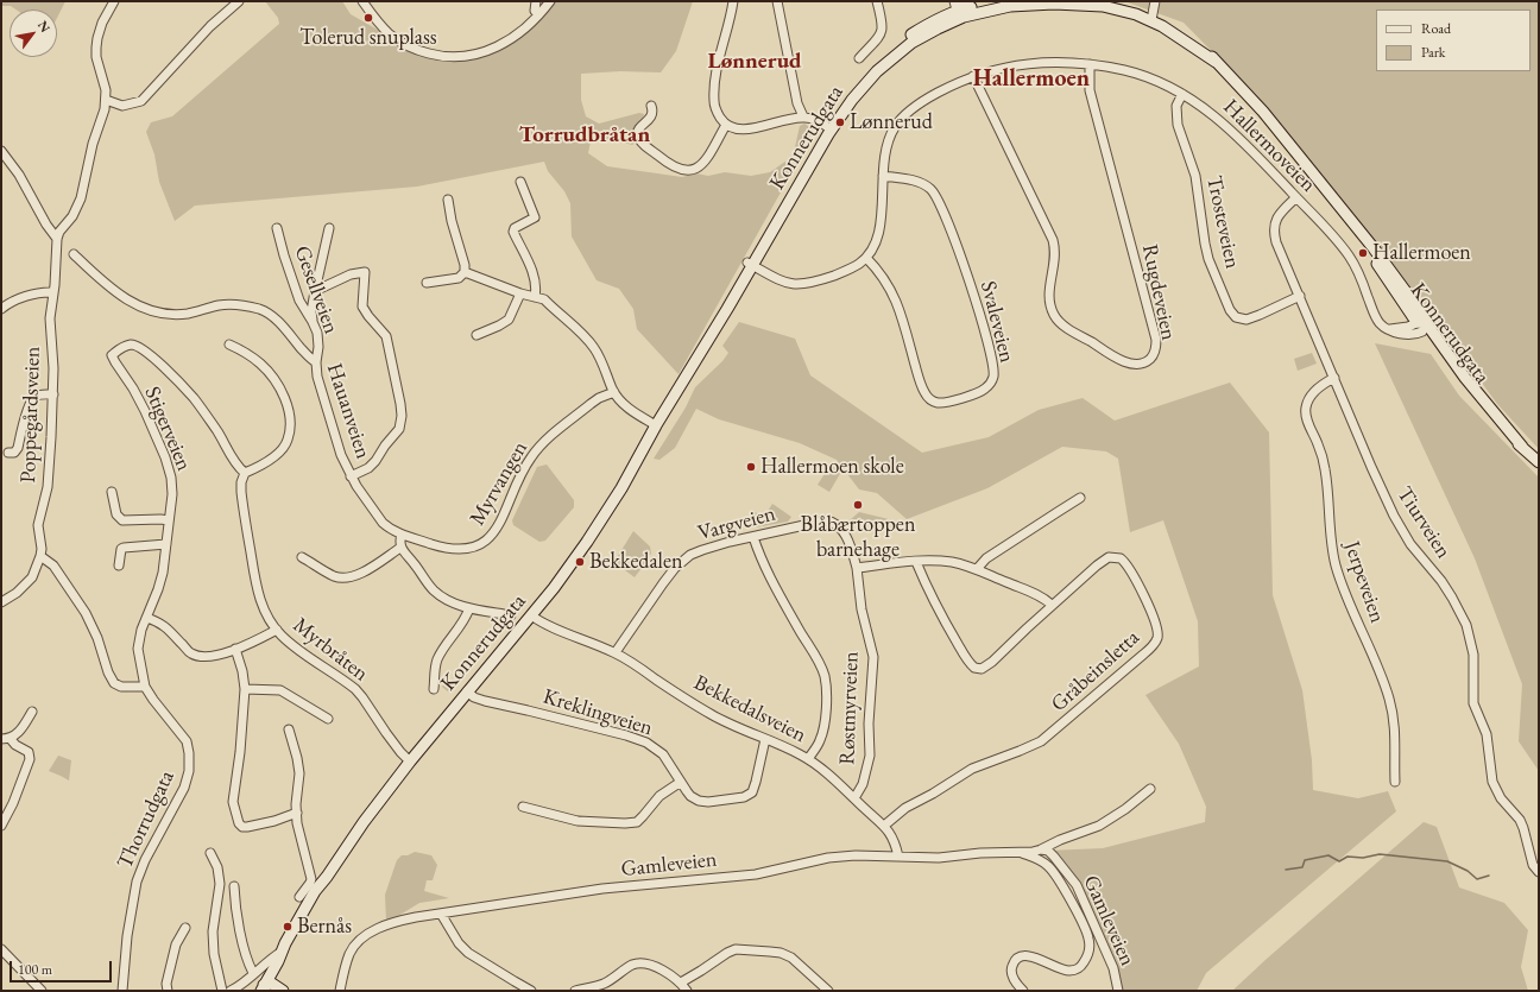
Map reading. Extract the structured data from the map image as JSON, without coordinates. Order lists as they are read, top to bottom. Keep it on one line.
{"streets":{"main road":["Konnerudgata"],"street":["Hallermoveien","Trosteveien","Gesellveien","Rugdeveien","Svaleveien","Hauanveien","Poppegårdsveien","Stigerveien","Myrvangen","Tiurveien","Vargveien","Jerpeveien","Myrbråten","Gråbeinsletta","Røstmyrveien","Bekkedalsveien","Kreklingveien","Thorrudgata","Gamleveien"]},"crossings":[["Konnerudgata","Hallermoveien"],["Konnerudgata","Myrbråten"],["Konnerudgata","Bekkedalsveien"],["Konnerudgata","Kreklingveien"],["Hallermoveien","Trosteveien"],["Hallermoveien","Rugdeveien"],["Hallermoveien","Svaleveien"],["Hallermoveien","Tiurveien"],["Trosteveien","Tiurveien"],["Gesellveien","Hauanveien"],["Hauanveien","Myrvangen"],["Stigerveien","Myrbråten"],["Stigerveien","Thorrudgata"],["Tiurveien","Jerpeveien"],["Vargveien","Røstmyrveien"],["Vargveien","Bekkedalsveien"],["Gråbeinsletta","Bekkedalsveien"],["Røstmyrveien","Bekkedalsveien"],["Bekkedalsveien","Kreklingveien"],["Bekkedalsveien","Gamleveien"]],"districts":["Lønnerud","Hallermoen","Torrudbråtan"],"places":["Tolerud snuplass","Lønnerud","Hallermoen","Hallermoen skole","Blåbærtoppen barnehage","Bekkedalen","Bernås"],"legend":["Road","Park"],"scale_bar":"100 m","north":"top right"}
